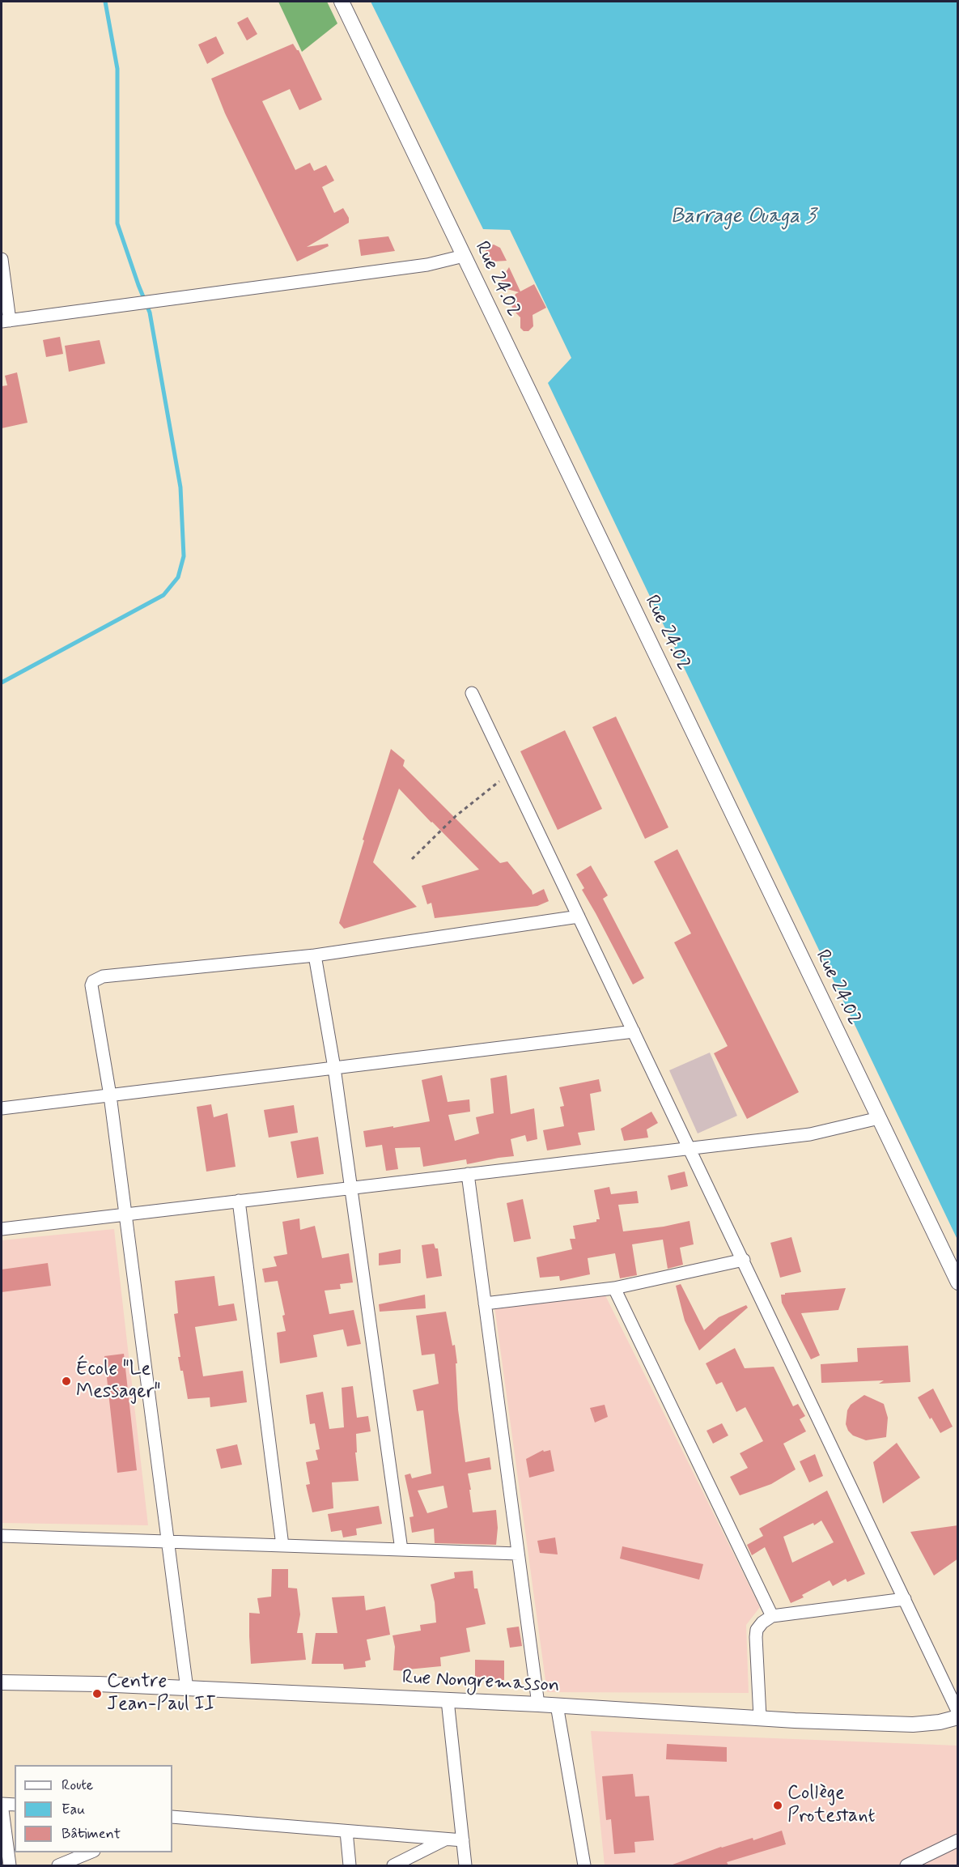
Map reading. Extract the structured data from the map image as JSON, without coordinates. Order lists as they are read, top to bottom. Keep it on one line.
{"streets":{"street":["Rue 24.02","Rue Nongremasson"]},"water":["Barrage Ouaga 3"],"places":["École \"Le Messager\"","Centre Jean-Paul II","Collège Protestant"],"legend":["Route","Eau","Bâtiment"]}
